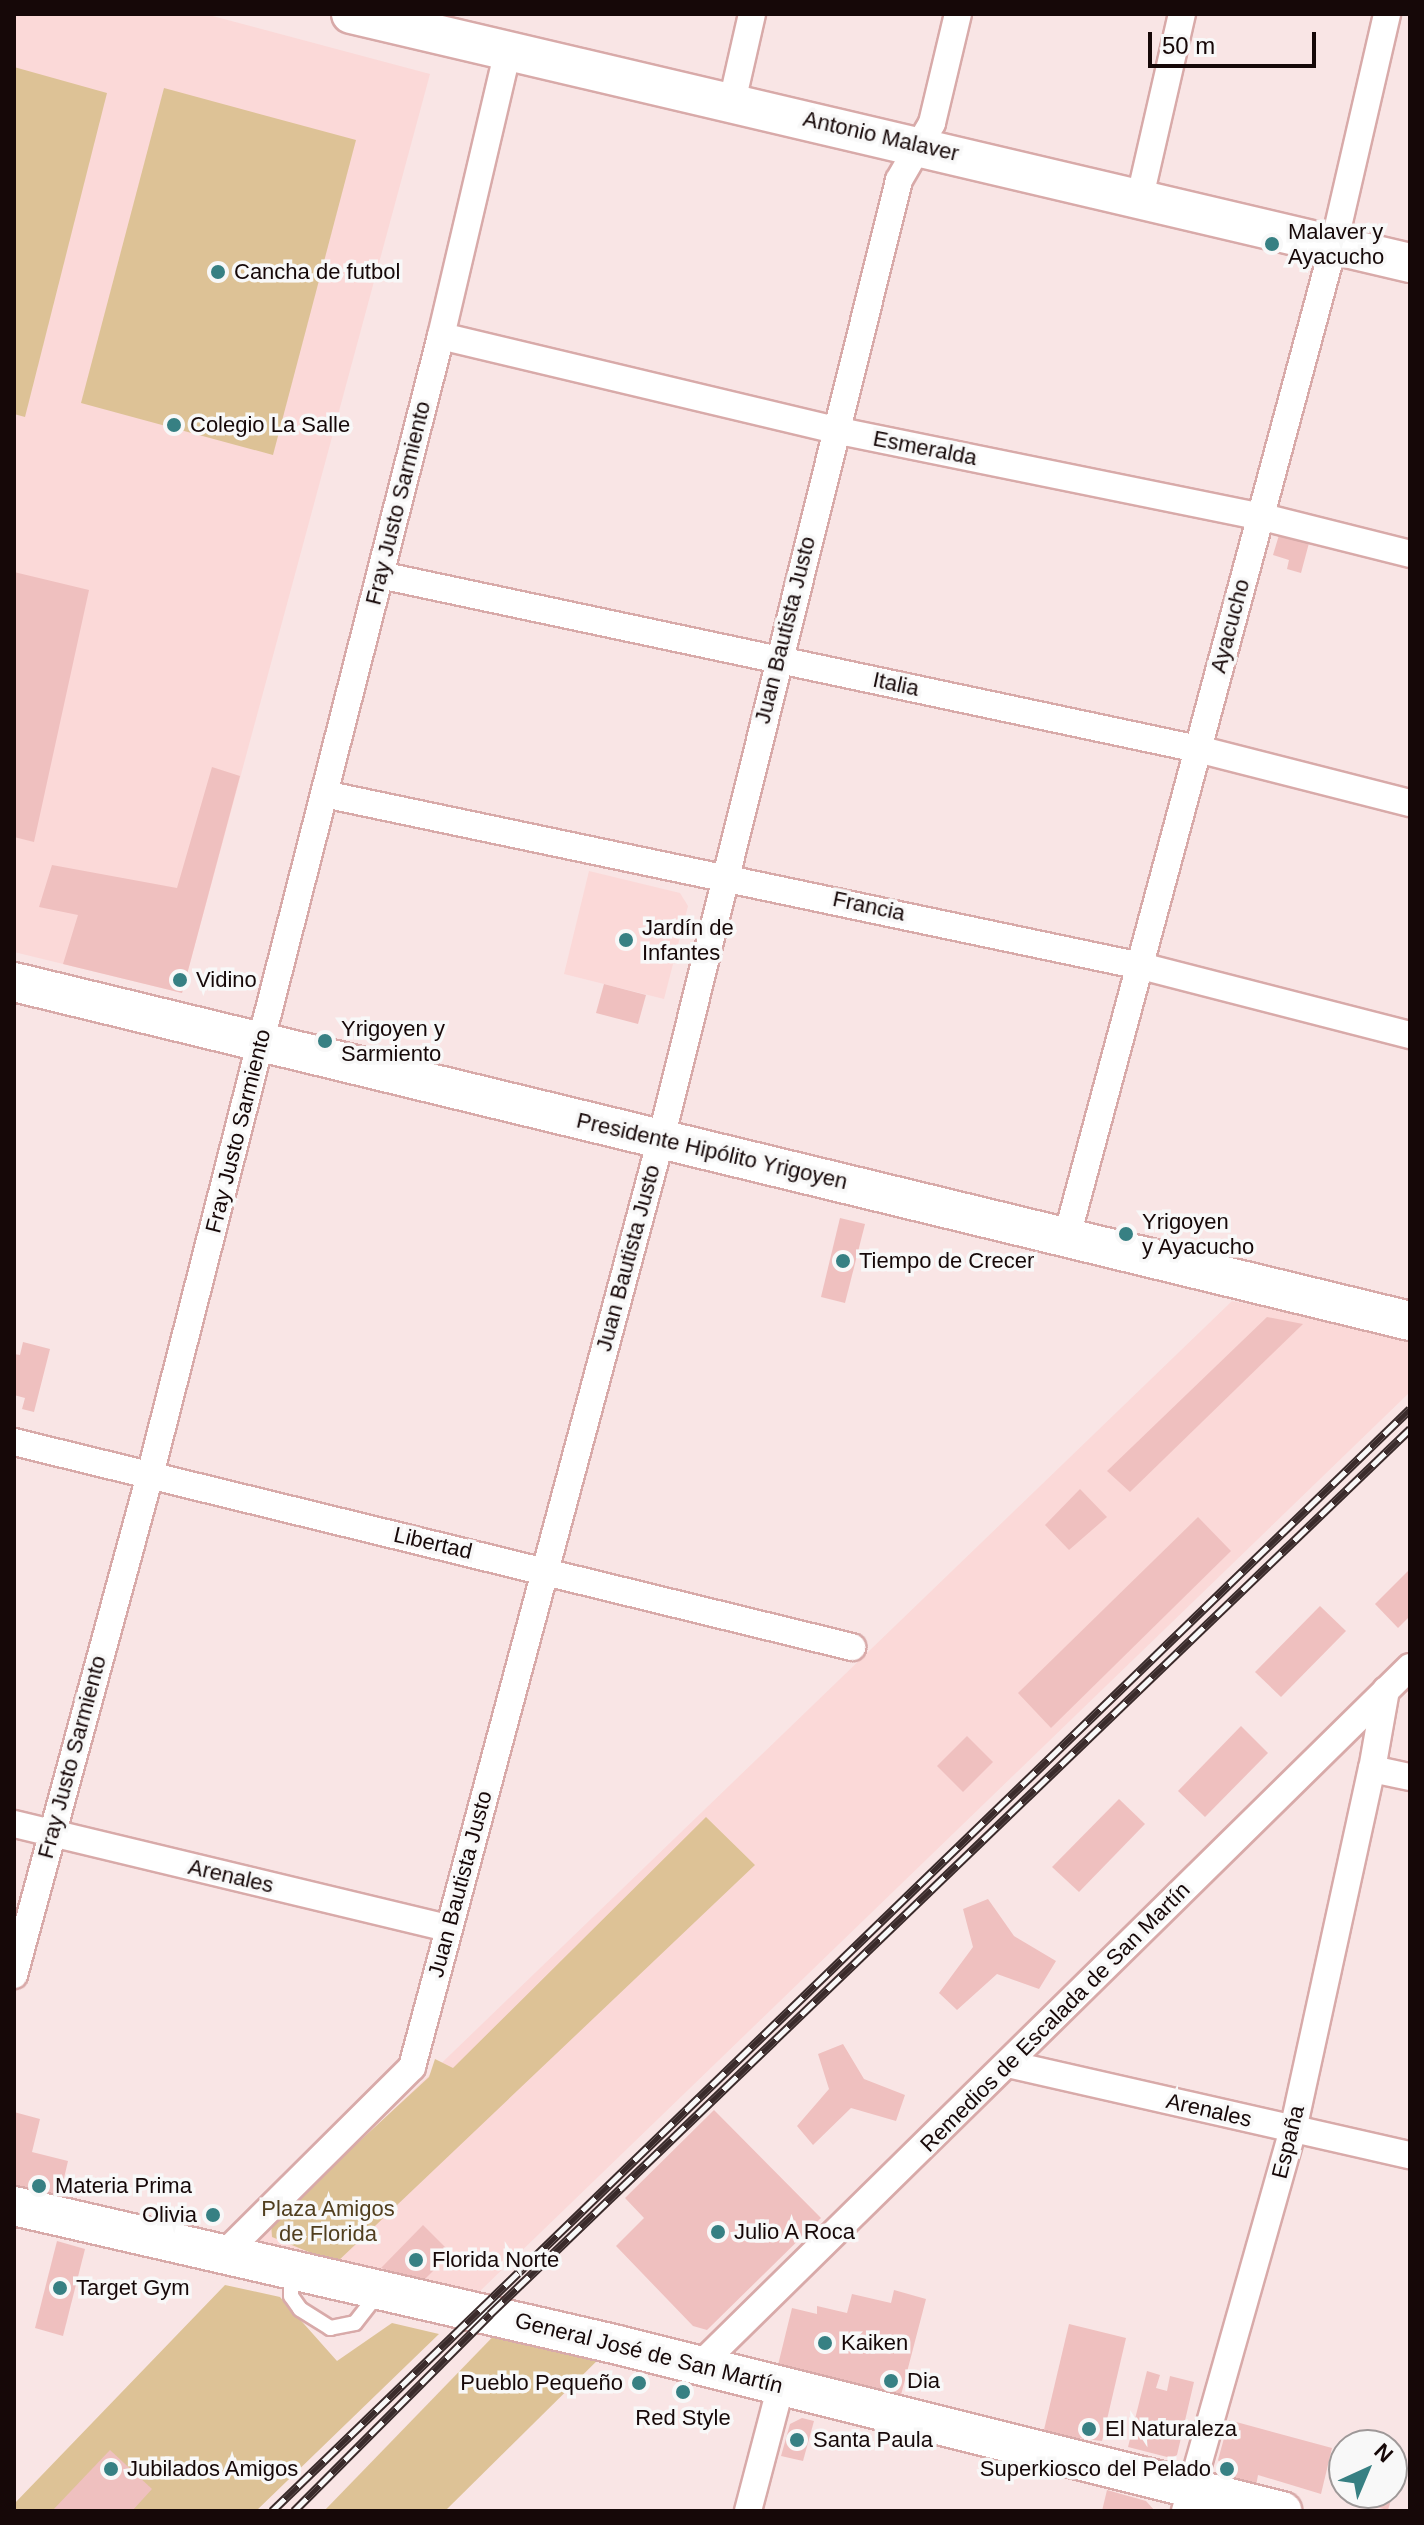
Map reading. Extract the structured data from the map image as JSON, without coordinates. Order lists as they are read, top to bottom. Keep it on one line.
{"streets":{"street":["Antonio Malaver","Esmeralda","Fray Justo Sarmiento","Ayacucho","Juan Bautista Justo","Italia","Francia","Presidente Hipólito Yrigoyen","Libertad","Arenales","Remedios de Escalada de San Martín","España","General José de San Martín"]},"crossings":[["Antonio Malaver","Fray Justo Sarmiento"],["Antonio Malaver","Ayacucho"],["Antonio Malaver","Juan Bautista Justo"],["Esmeralda","Fray Justo Sarmiento"],["Esmeralda","Ayacucho"],["Esmeralda","Juan Bautista Justo"],["Fray Justo Sarmiento","Italia"],["Fray Justo Sarmiento","Francia"],["Fray Justo Sarmiento","Presidente Hipólito Yrigoyen"],["Fray Justo Sarmiento","Libertad"],["Fray Justo Sarmiento","Arenales"],["Ayacucho","Italia"],["Ayacucho","Francia"],["Ayacucho","Presidente Hipólito Yrigoyen"],["Juan Bautista Justo","Italia"],["Juan Bautista Justo","Francia"],["Juan Bautista Justo","Presidente Hipólito Yrigoyen"],["Juan Bautista Justo","Libertad"],["Juan Bautista Justo","Arenales"],["Juan Bautista Justo","General José de San Martín"],["Arenales","Remedios de Escalada de San Martín"],["Arenales","España"],["Remedios de Escalada de San Martín","General José de San Martín"],["España","General José de San Martín"]],"parks":["Plaza Amigos de Florida"],"places":["Malaver y Ayacucho","Cancha de futbol","Colegio La Salle","Jardín de Infantes","Vidino","Yrigoyen y Sarmiento","Yrigoyen y Ayacucho","Tiempo de Crecer","Materia Prima","Olivia","Julio A Roca","Florida Norte","Target Gym","Kaiken","Dia","Pueblo Pequeño","Red Style","El Naturaleza","Santa Paula","Jubilados Amigos","Superkiosco del Pelado"],"scale_bar":"50 m","north":"top right"}
